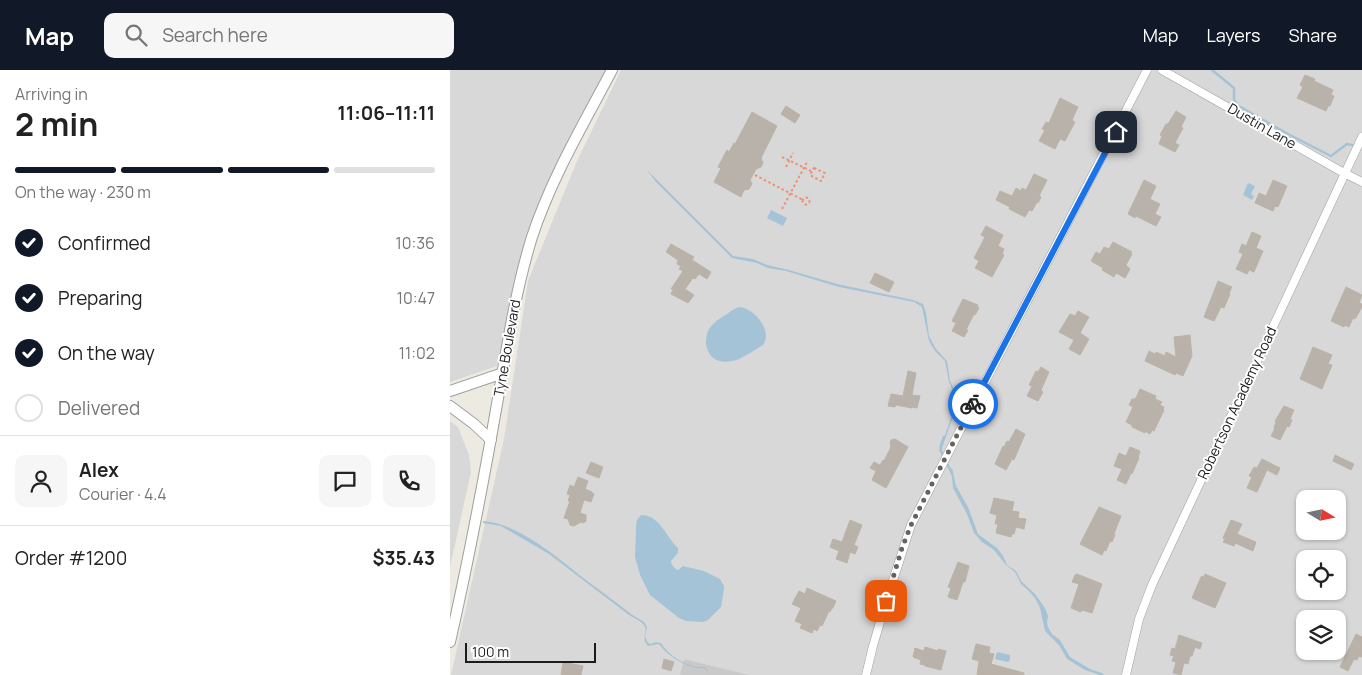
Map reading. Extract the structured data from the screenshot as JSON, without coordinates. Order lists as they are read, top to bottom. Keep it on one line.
{"streets":{"street":["Dustin Lane","Tyne Boulevard","Robertson Academy Road"]},"crossings":[["Dustin Lane","Robertson Academy Road"]],"scale_bar":"100 m","north":"right","page":{"header":"Map","search":"Search here","nav":["Map","Layers","Share"],"heading":["2 min","Arriving in","11:06–11:11"],"panel":["Alex","Courier · 4.4","Order #1200","$35.43"],"bar":"On the way · 230 m","list":[["Confirmed","10:36"],["Preparing","10:47"],["On the way","11:02"],"Delivered"],"scale":"100 m"}}
